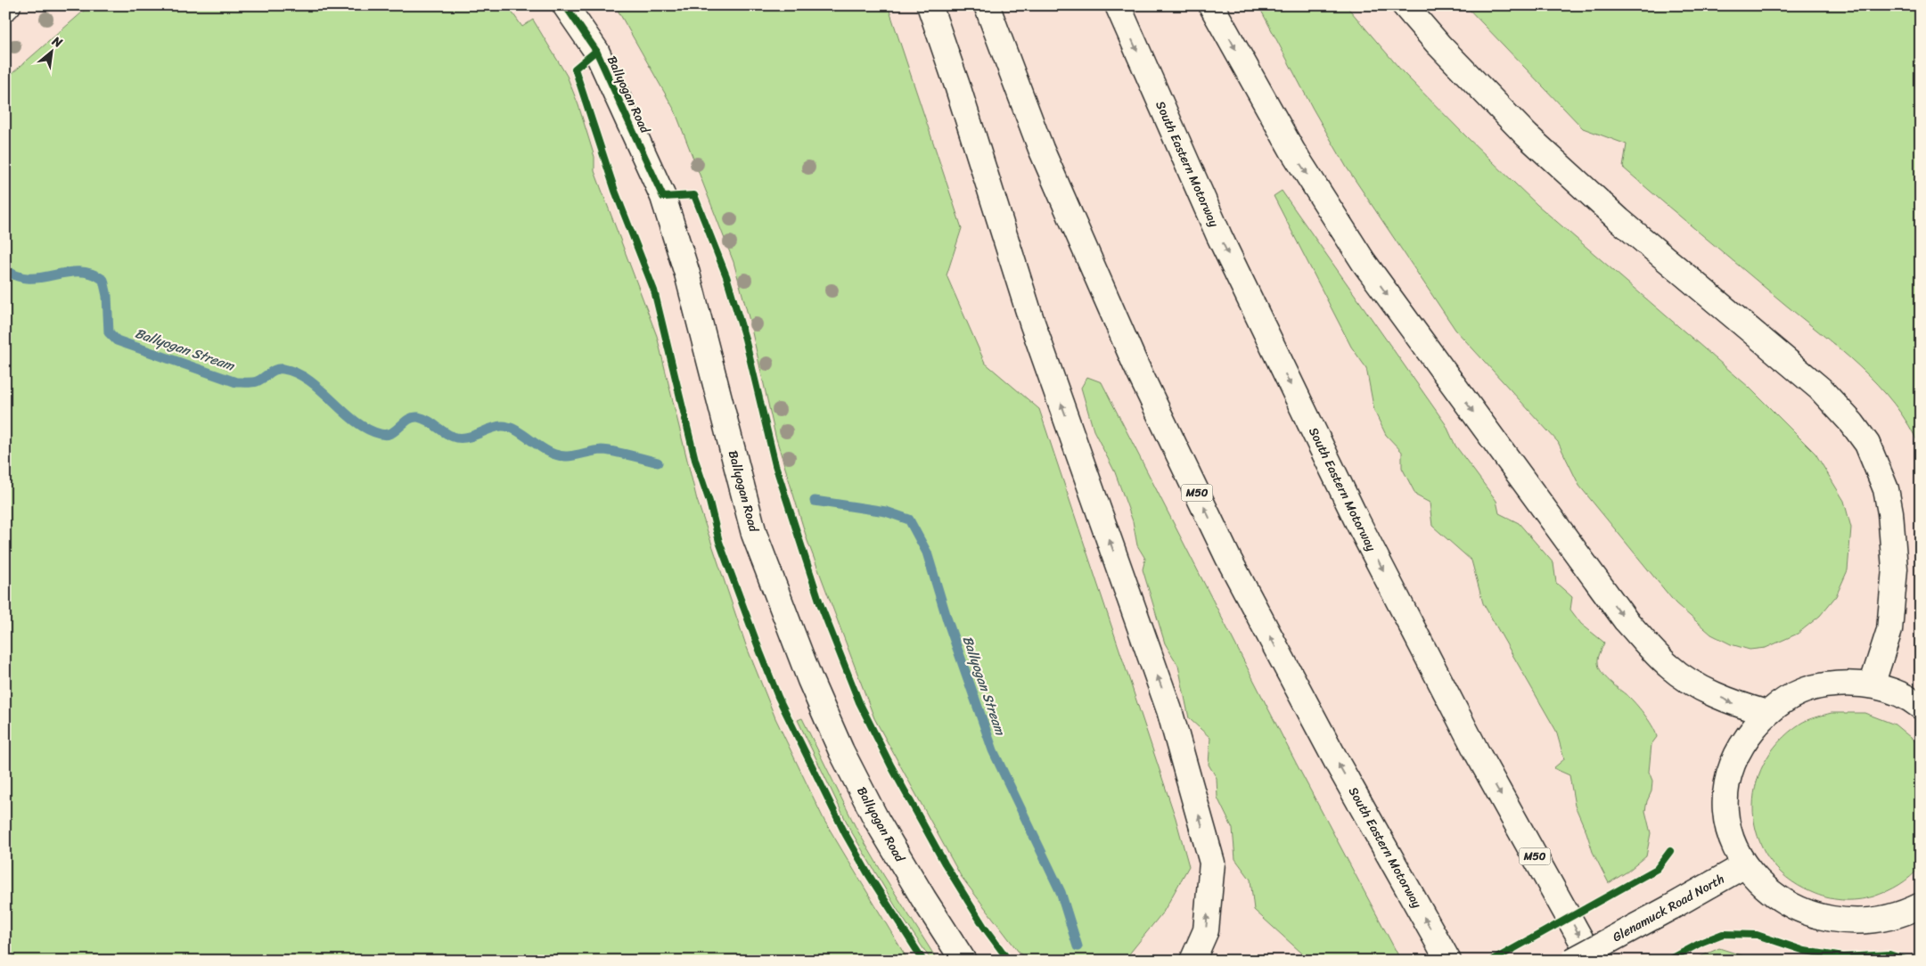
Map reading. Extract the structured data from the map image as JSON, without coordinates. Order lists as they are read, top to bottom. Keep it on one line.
{"streets":{"main road":["Ballyogan Road","South Eastern Motorway","M50","Glenamuck Road North"]},"water":["Ballyogan Stream"],"north":"top right"}
